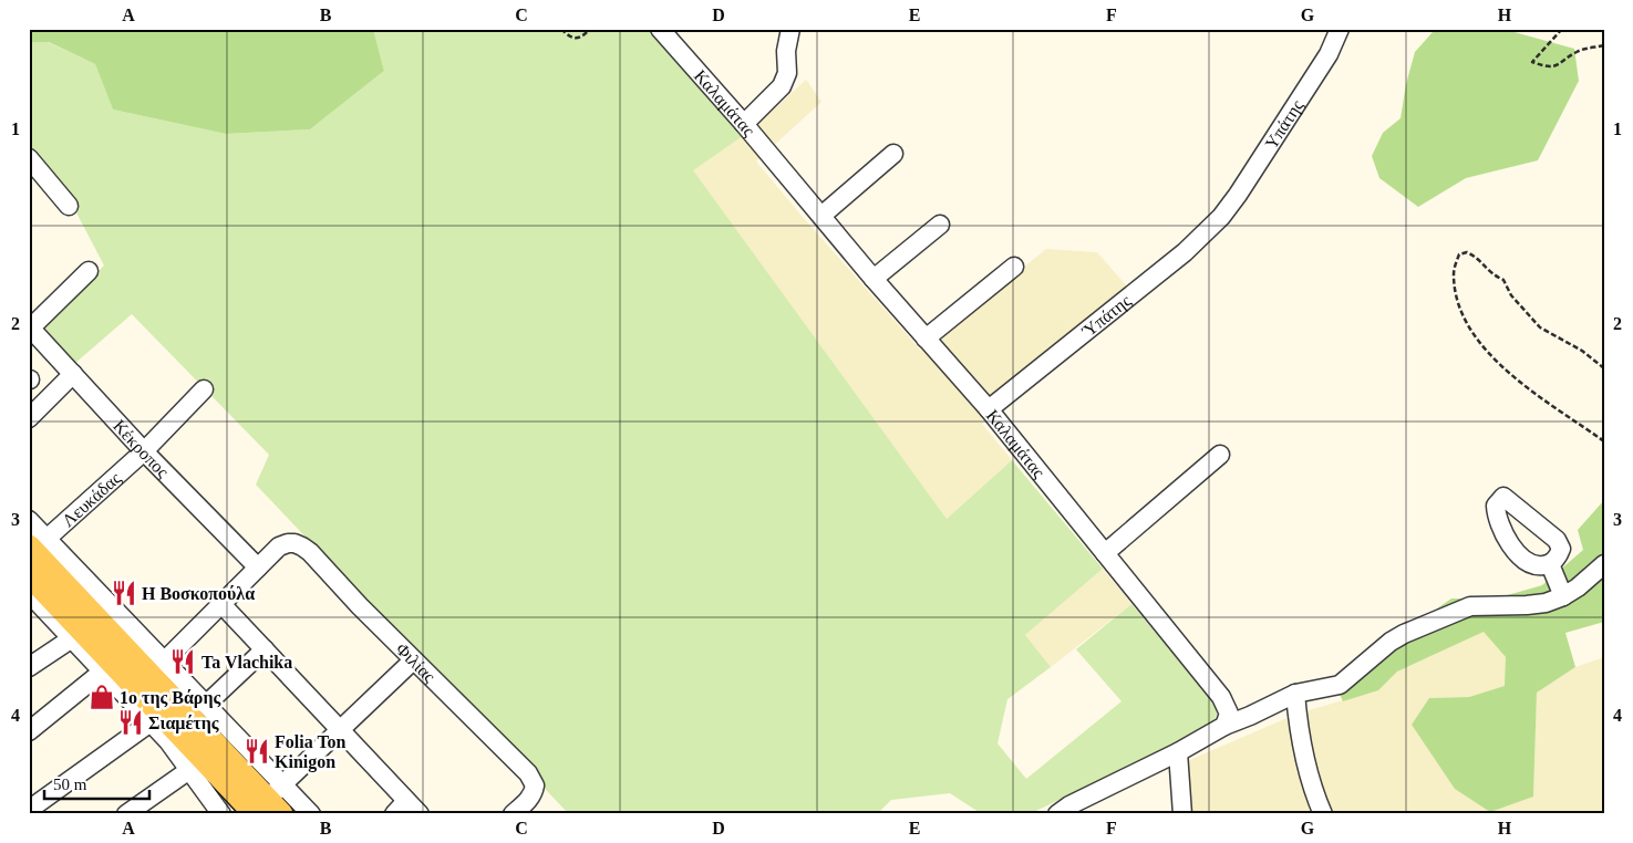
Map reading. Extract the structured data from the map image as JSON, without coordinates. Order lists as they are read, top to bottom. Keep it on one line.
{"streets":{"street":["Καλαμάτας","Υπάτης","Ύπάτης","Κέκροπος","Λευκάδας","Φιλίας"]},"crossings":[["Καλαμάτας","Ύπάτης"],["Υπάτης","Ύπάτης"],["Κέκροπος","Λευκάδας"],["Κέκροπος","Φιλίας"]],"places":{"restaurant":["Η Βοσκοπούλα","Ta Vlachika","Σιαμέτης","Folia Ton Kinigon"],"shop":["1ο της Βάρης"]},"scale_bar":"50 m","grid":{"columns":["A","B","C","D","E","F","G","H"],"rows":["1","2","3","4"]}}
